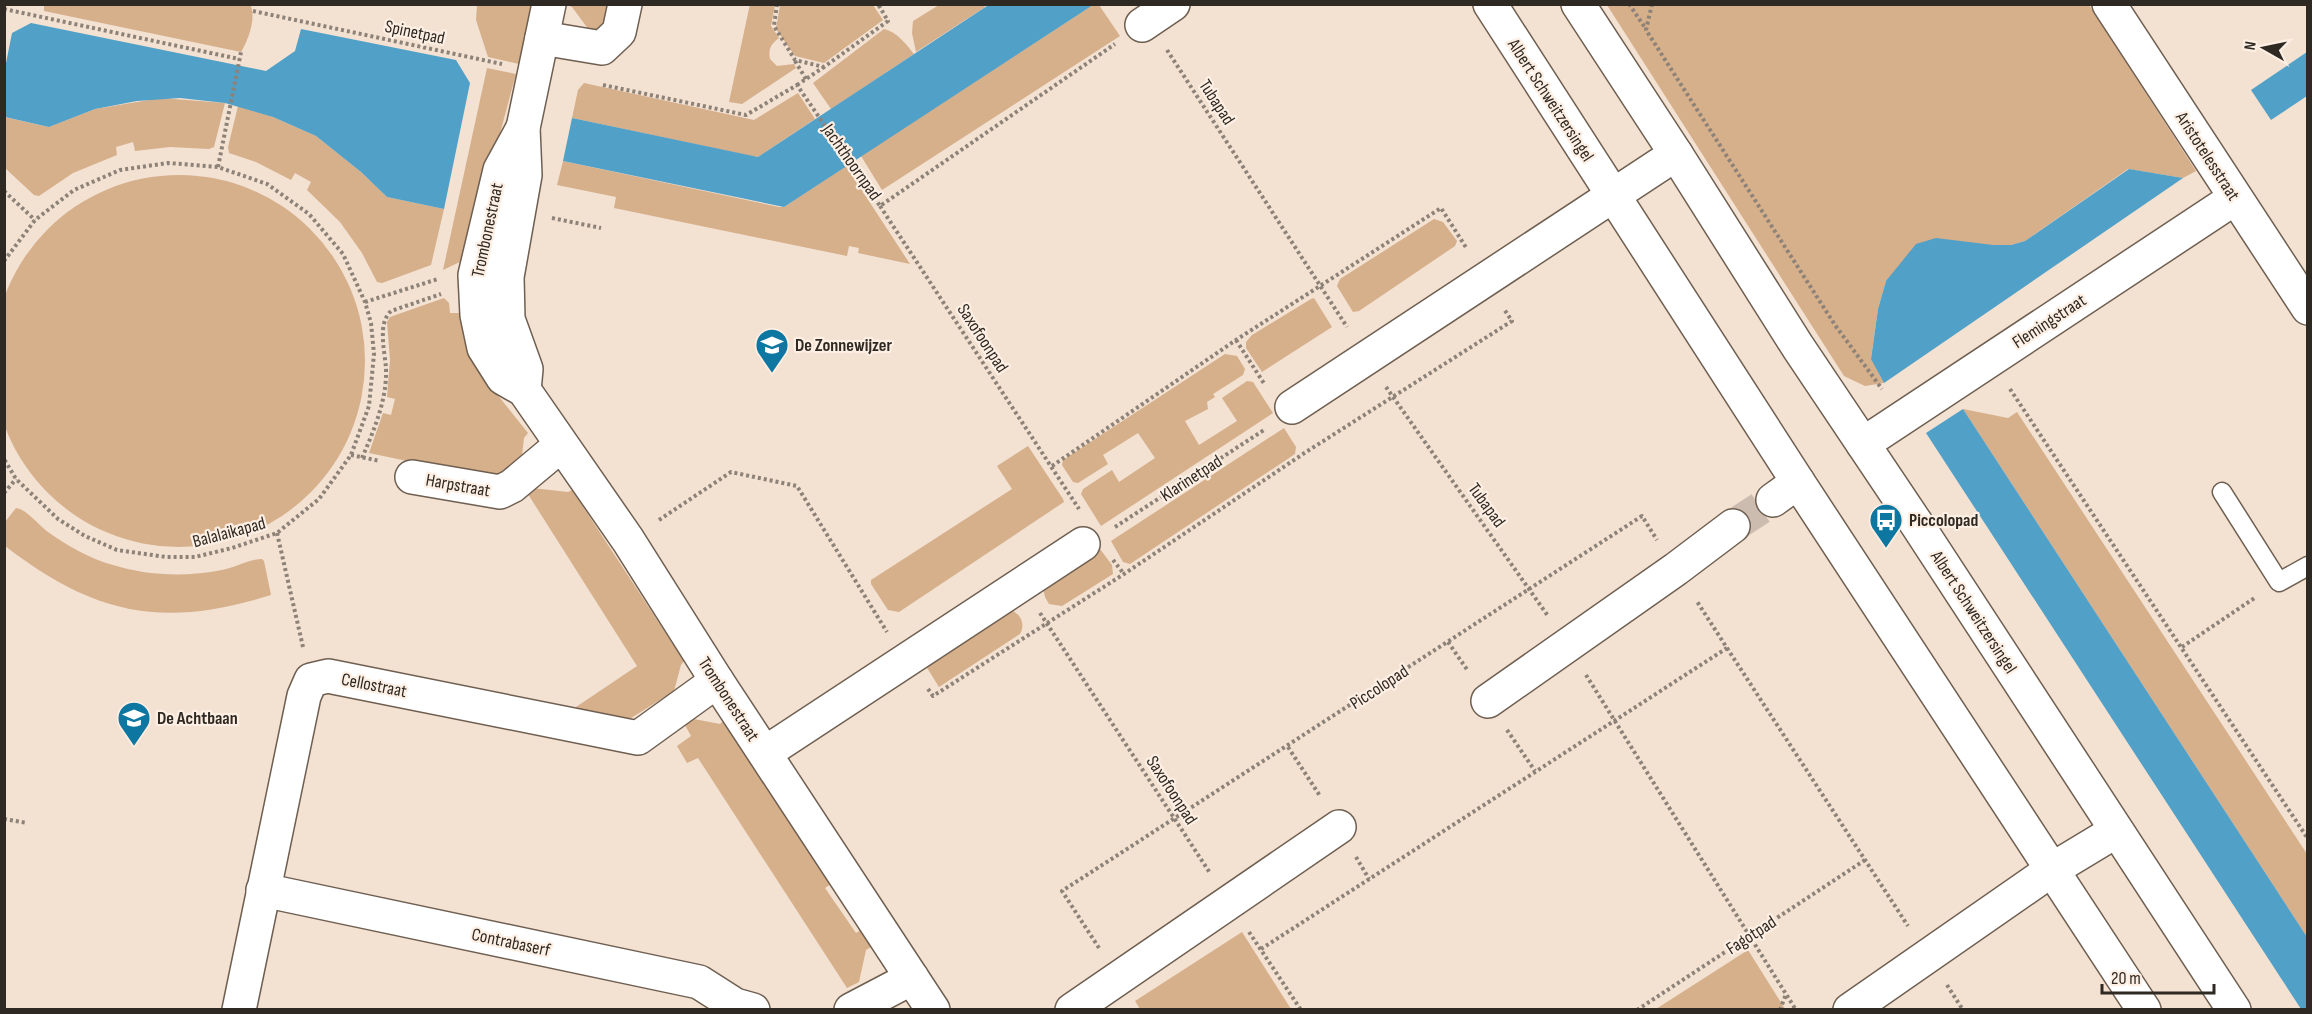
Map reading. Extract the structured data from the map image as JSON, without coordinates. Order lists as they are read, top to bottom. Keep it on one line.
{"streets":{"street":["Albert Schweitzersingel","Aristotelesstraat","Trombonestraat","Flemingstraat","Harpstraat","Cellostraat","Contrabaserf"],"path":["Spinetpad","Tubapad","Jachthoornpad","Saxofoonpad","Klarinetpad","Balalaikapad","Piccolopad","Fagotpad"]},"crossings":[["Spinetpad","Trombonestraat"],["Albert Schweitzersingel","Flemingstraat"],["Tubapad","Jachthoornpad"],["Tubapad","Piccolopad"],["Tubapad","Fagotpad"],["Aristotelesstraat","Flemingstraat"],["Jachthoornpad","Saxofoonpad"],["Trombonestraat","Harpstraat"],["Trombonestraat","Cellostraat"],["Saxofoonpad","Klarinetpad"],["Saxofoonpad","Piccolopad"],["Piccolopad","Fagotpad"]],"places":{"school or university":["De Zonnewijzer","De Achtbaan"],"bus stop":["Piccolopad"]},"scale_bar":"20 m","north":"left"}
